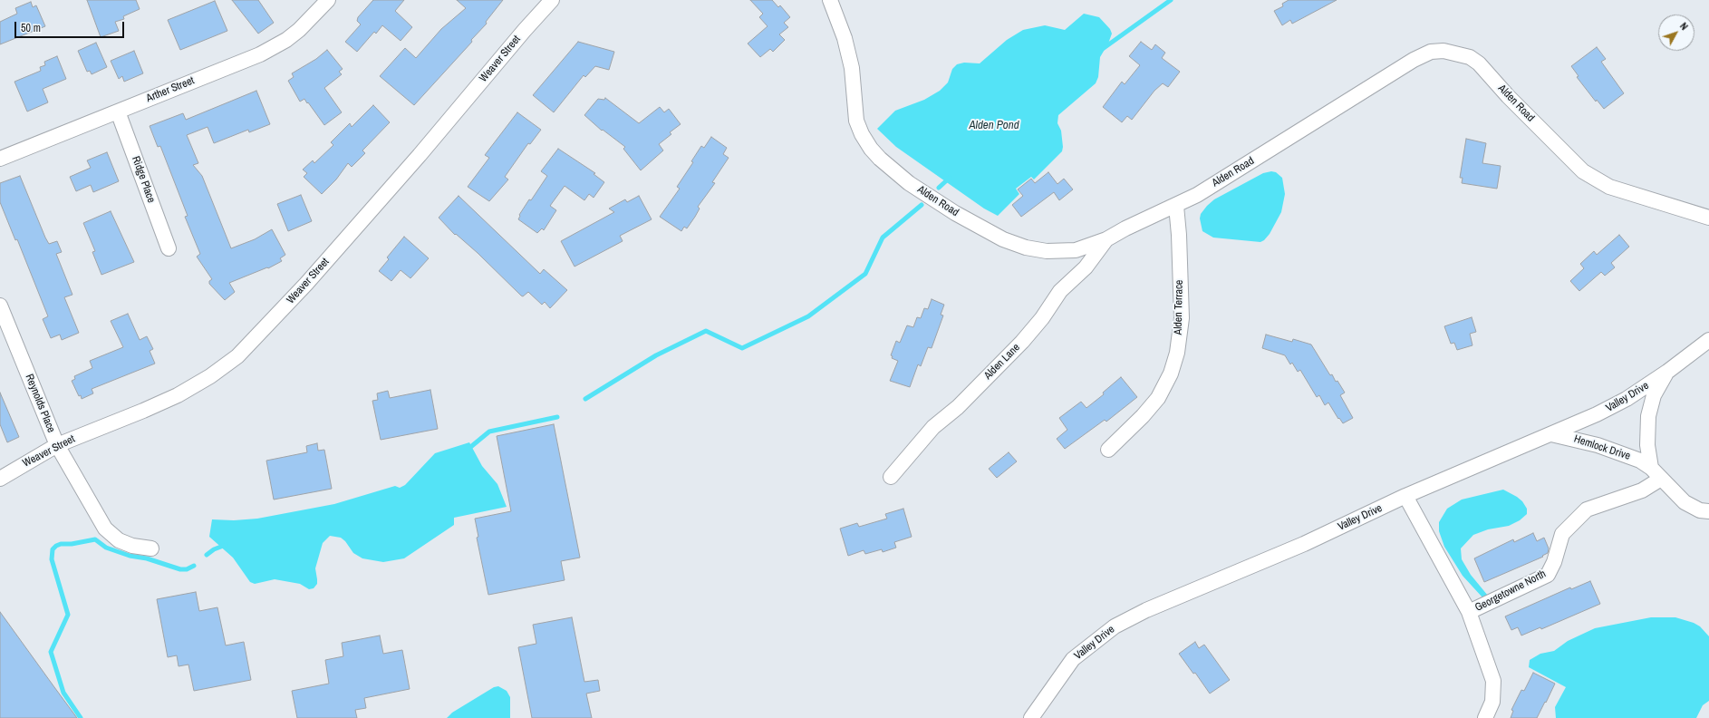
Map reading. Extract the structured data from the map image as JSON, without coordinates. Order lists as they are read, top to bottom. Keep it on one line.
{"streets":{"street":["Weaver Street","Arther Street","Alden Road","Ridge Place","Alden Terrace","Alden Lane","Valley Drive","Reynolds Place","Hemlock Drive","Georgetowne North"]},"crossings":[["Weaver Street","Reynolds Place"],["Arther Street","Ridge Place"],["Alden Road","Alden Terrace"],["Alden Road","Alden Lane"],["Valley Drive","Hemlock Drive"],["Valley Drive","Georgetowne North"],["Hemlock Drive","Georgetowne North"]],"water":["Alden Pond"],"scale_bar":"50 m","north":"top right"}
